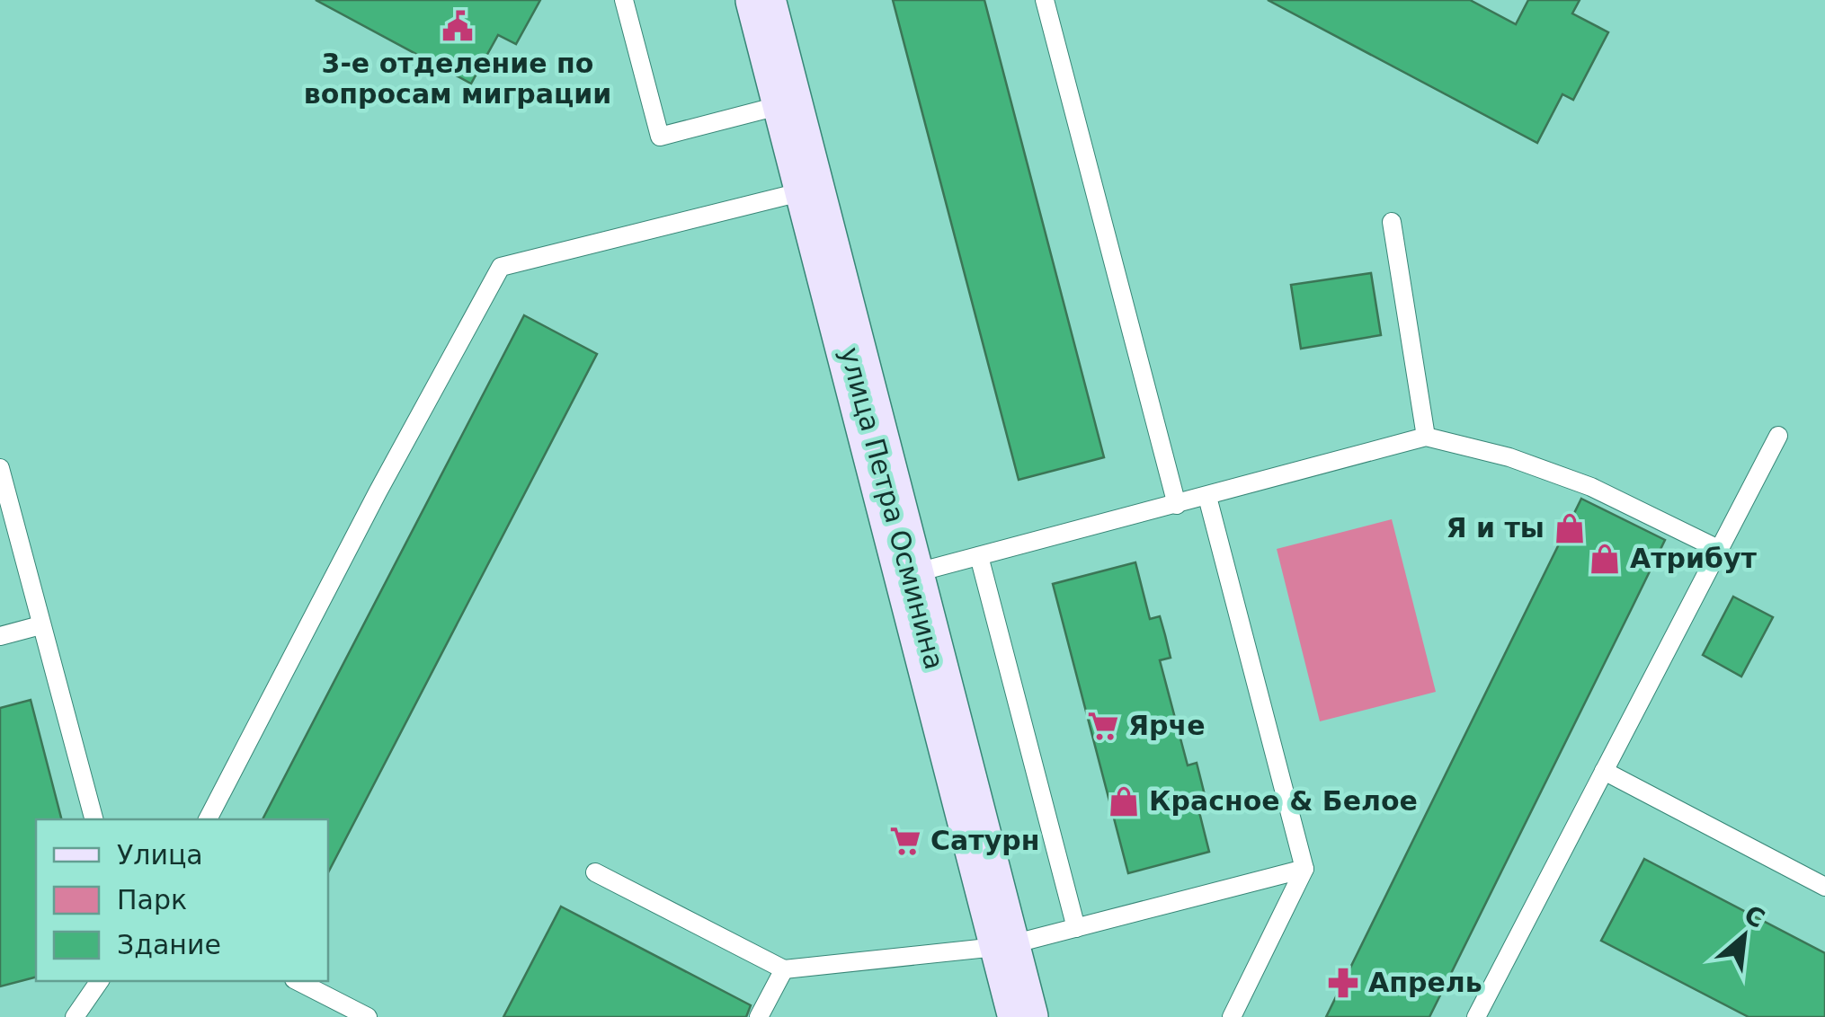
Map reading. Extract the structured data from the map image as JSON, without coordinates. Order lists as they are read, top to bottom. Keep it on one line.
{"streets":{"main road":["улица Петра Осминина"]},"places":{"public building":["3-е отделение по вопросам миграции"],"shop":["Я и ты","Атрибут","Красное & Белое"],"supermarket":["Ярче","Сатурн"],"pharmacy":["Апрель"]},"legend":["Улица","Парк","Здание"],"north":"top right"}
